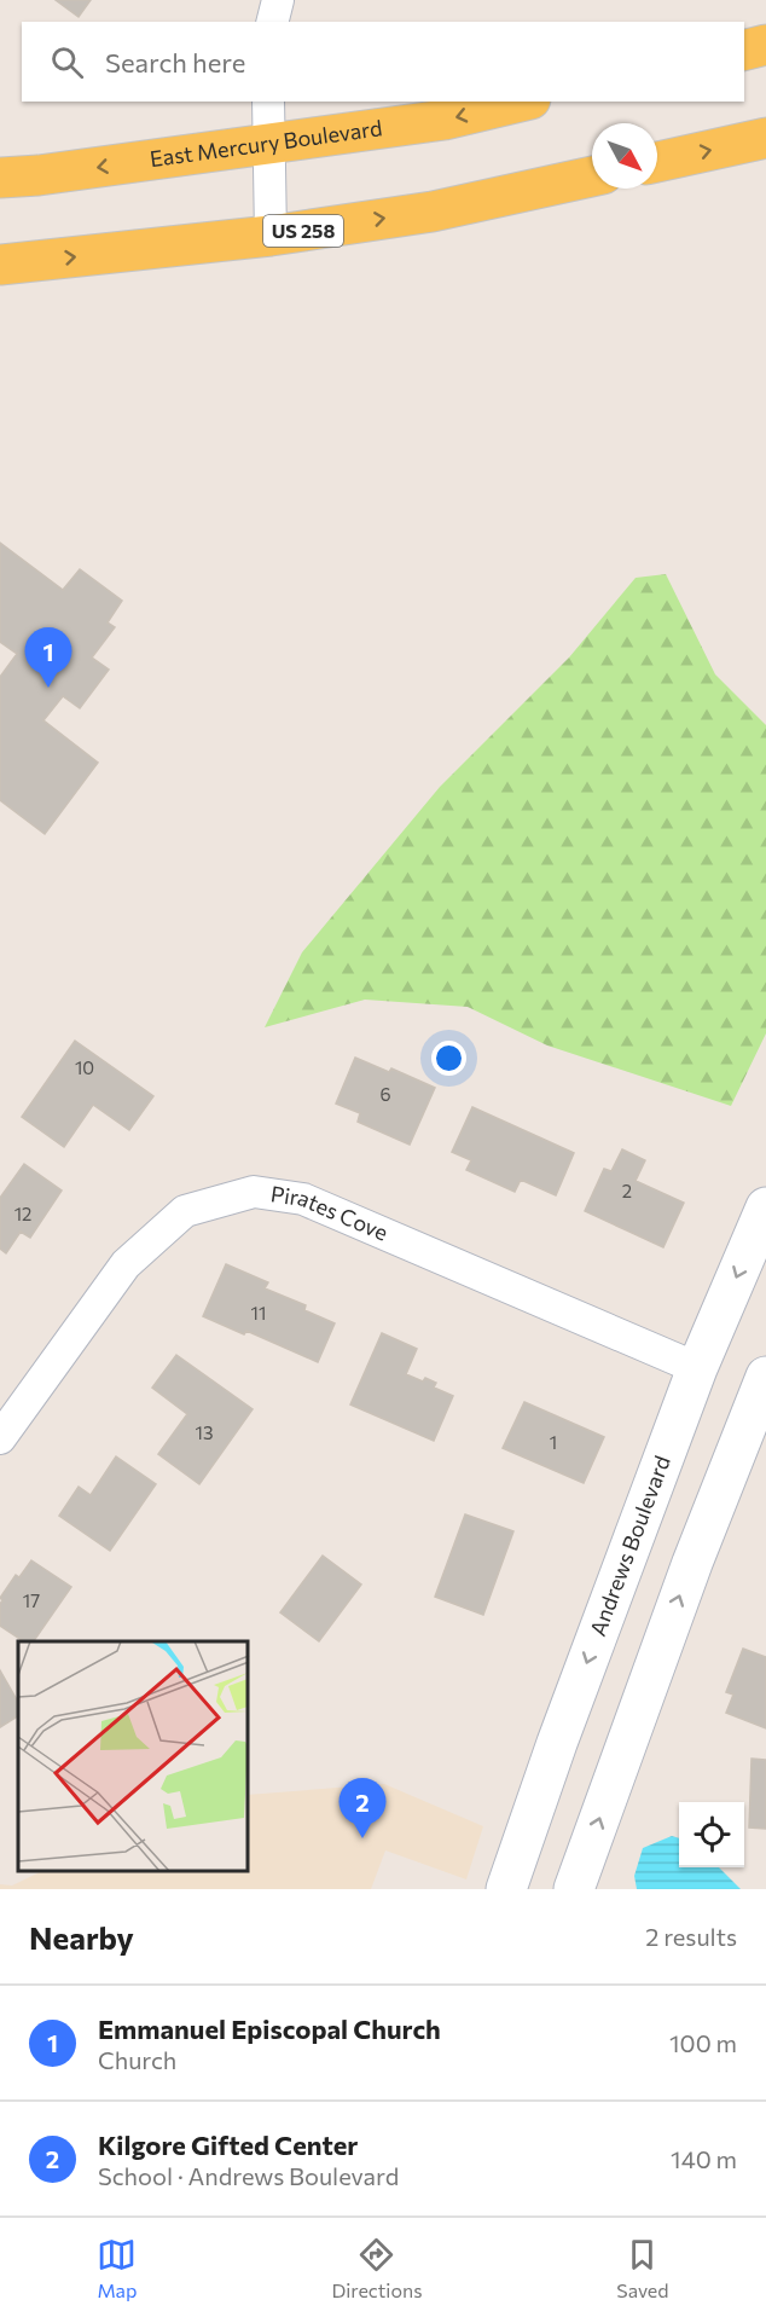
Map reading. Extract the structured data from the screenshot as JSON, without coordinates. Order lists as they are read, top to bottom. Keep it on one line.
{"streets":{"main road":["East Mercury Boulevard","US 258"],"street":["Pirates Cove","Andrews Boulevard"]},"crossings":[["Pirates Cove","Andrews Boulevard"]],"house_numbers":["10","6","2","12","11","13","1","17"],"north":"bottom right","page":{"search":"Search here","pins":["1","2"],"heading":["Nearby","2 results"],"list":[{"mark":"1","name":"Emmanuel Episcopal Church","note":"Church","value":"100 m"},{"mark":"2","name":"Kilgore Gifted Center","note":"School · Andrews Boulevard","value":"140 m"}],"nav":["Map","Directions","Saved"]}}
